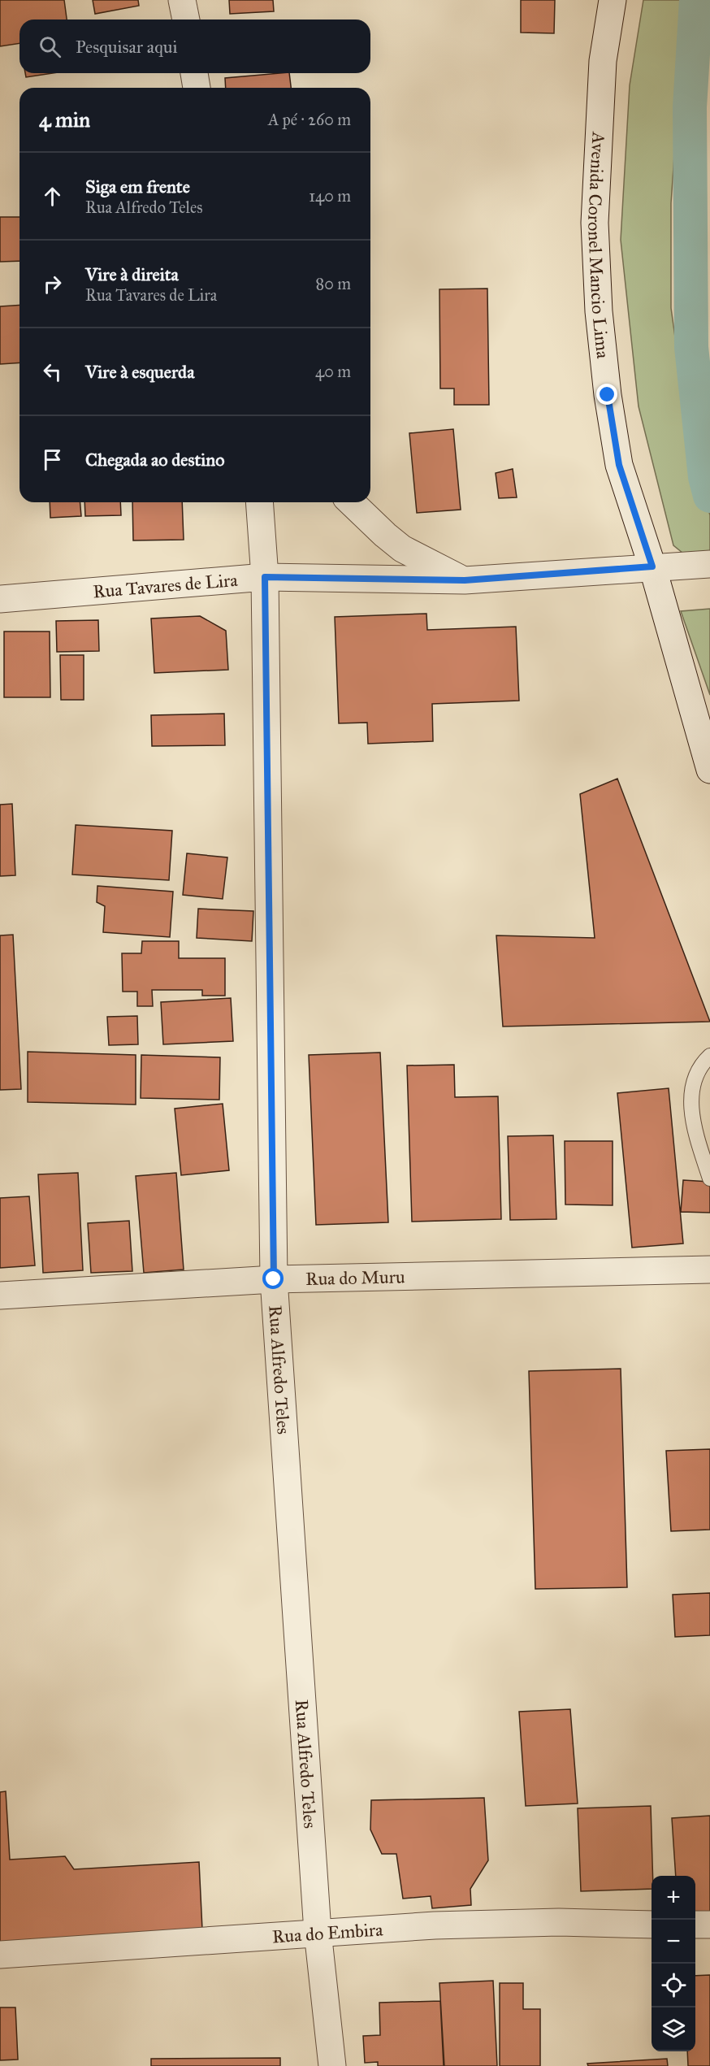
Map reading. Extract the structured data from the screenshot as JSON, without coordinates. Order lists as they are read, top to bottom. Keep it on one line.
{"streets":{"street":["Avenida Coronel Mancio Lima","Rua Tavares de Lira","Rua do Muru","Rua Alfredo Teles","Rua do Embira"]},"crossings":[["Avenida Coronel Mancio Lima","Rua Tavares de Lira"],["Rua Tavares de Lira","Rua Alfredo Teles"],["Rua do Muru","Rua Alfredo Teles"],["Rua Alfredo Teles","Rua do Embira"]],"page":{"search":"Pesquisar aqui","heading":["4 min","A pé · 260 m"],"list":[["Siga em frente","Rua Alfredo Teles","140 m"],["Vire à direita","Rua Tavares de Lira","80 m"],["Vire à esquerda","40 m"],"Chegada ao destino"],"map_buttons":["+","−"]}}
